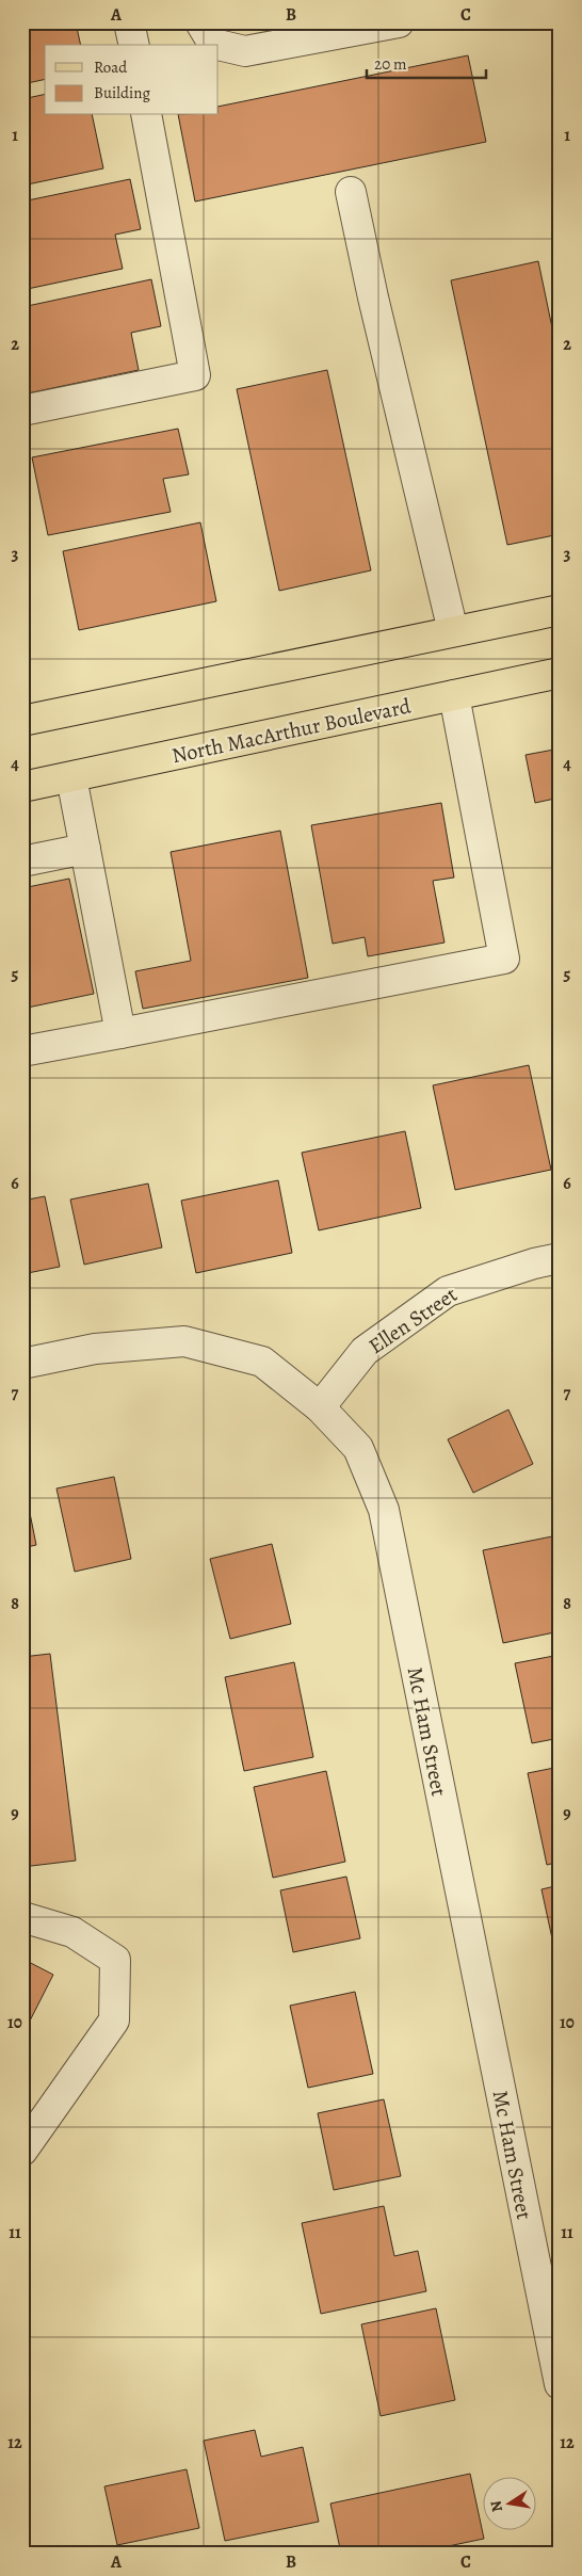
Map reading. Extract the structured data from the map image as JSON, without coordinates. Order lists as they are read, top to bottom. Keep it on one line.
{"streets":{"main road":["North MacArthur Boulevard"],"street":["Ellen Street","Mc Ham Street"]},"crossings":[["Ellen Street","Mc Ham Street"]],"legend":["Road","Building"],"scale_bar":"20 m","north":"left","grid":{"columns":["A","B","C"],"rows":["1","2","3","4","5","6","7","8","9","10","11","12"]}}
